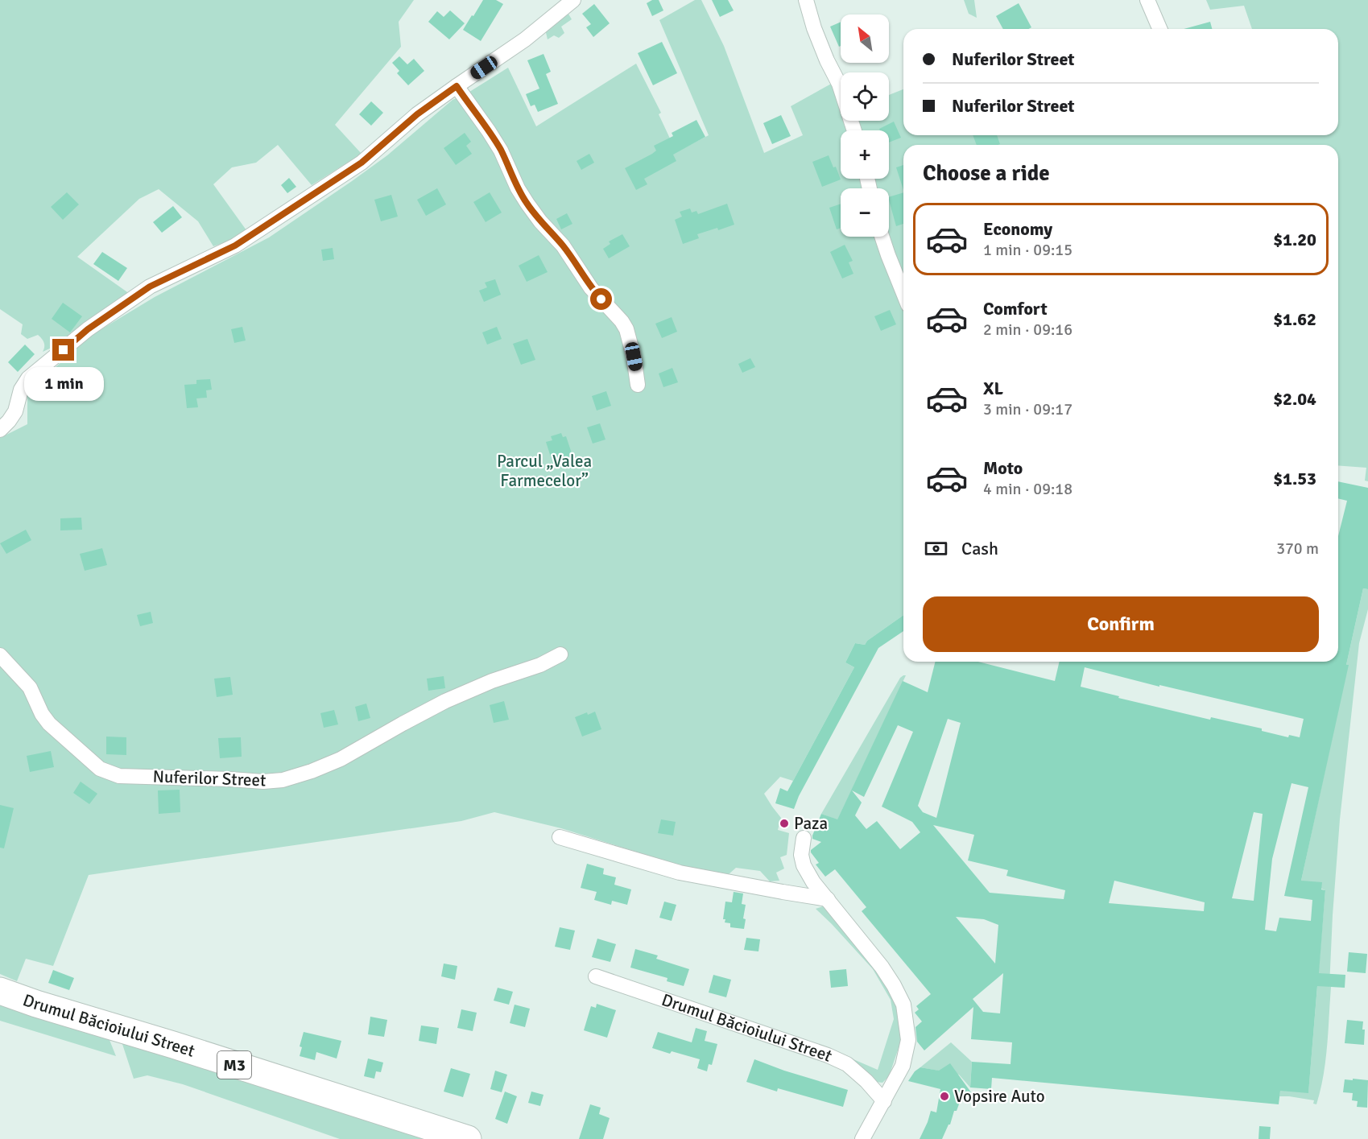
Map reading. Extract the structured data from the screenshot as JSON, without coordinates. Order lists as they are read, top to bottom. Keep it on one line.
{"streets":{"highway":["Drumul Băcioiului Street","M3"],"street":["Nuferilor Street"]},"parks":["Parcul „Valea Farmecelor”"],"places":["Paza","Vopsire Auto"],"north":"top left","page":{"map_buttons":["+","−"],"banner":["Nuferilor Street","Nuferilor Street"],"heading":"Choose a ride","list":[{"name":"Economy","note":"1 min · 09:15","value":"$1.20"},{"name":"Comfort","note":"2 min · 09:16","value":"$1.62"},{"name":"XL","note":"3 min · 09:17","value":"$2.04"},{"name":"Moto","note":"4 min · 09:18","value":"$1.53"}],"bubble":"1 min","pay":["Cash","370 m"],"buttons":"Confirm"}}
